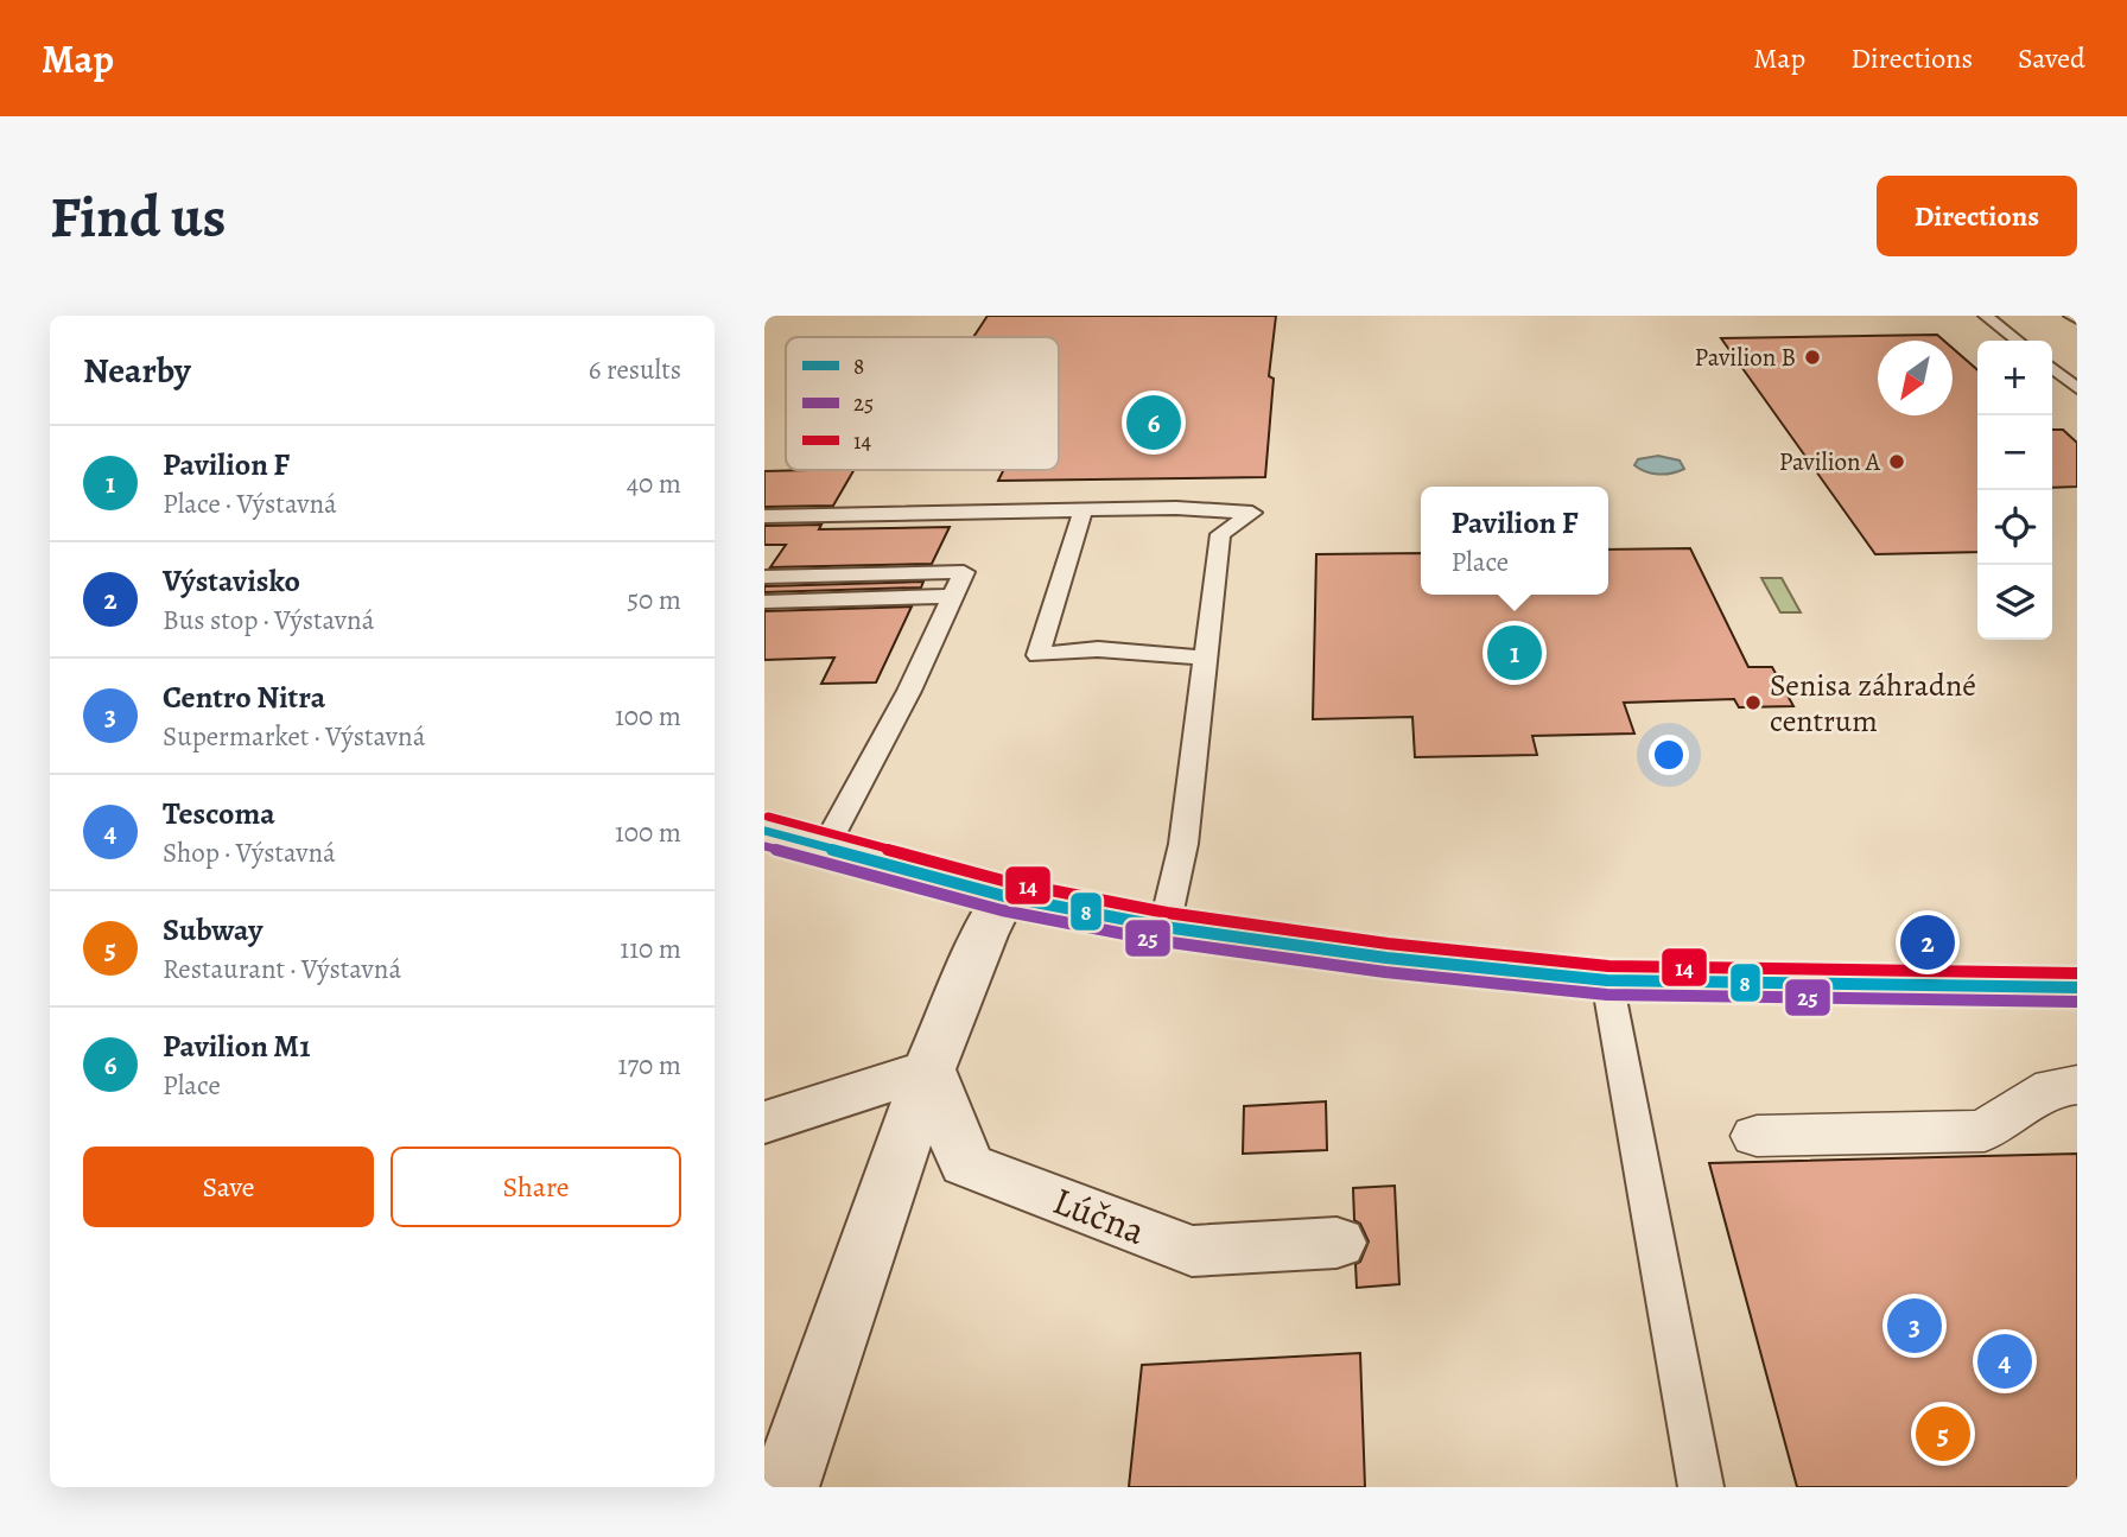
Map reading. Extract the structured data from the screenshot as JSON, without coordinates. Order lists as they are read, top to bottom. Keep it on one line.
{"streets":{"street":["Lúčna"]},"places":["Pavilion B","Pavilion A","Senisa záhradné centrum"],"lines":["transit line 14","transit line 8","transit line 25"],"legend":["8","25","14"],"north":"bottom left","page":{"header":"Map","nav":["Map","Directions","Saved"],"buttons":["Directions",["Save","Share"]],"title":"Find us","heading":["Nearby","6 results"],"map_buttons":["+","−"],"pins":["6","1","2","3","4","5"],"list":[{"mark":"1","name":"Pavilion F","note":"Place · Výstavná","value":"40 m"},{"mark":"2","name":"Výstavisko","note":"Bus stop · Výstavná","value":"50 m"},{"mark":"3","name":"Centro Nitra","note":"Supermarket · Výstavná","value":"100 m"},{"mark":"4","name":"Tescoma","note":"Shop · Výstavná","value":"100 m"},{"mark":"5","name":"Subway","note":"Restaurant · Výstavná","value":"110 m"},{"mark":"6","name":"Pavilion M1","note":"Place","value":"170 m"}],"popup":["Pavilion F","Place"]}}
